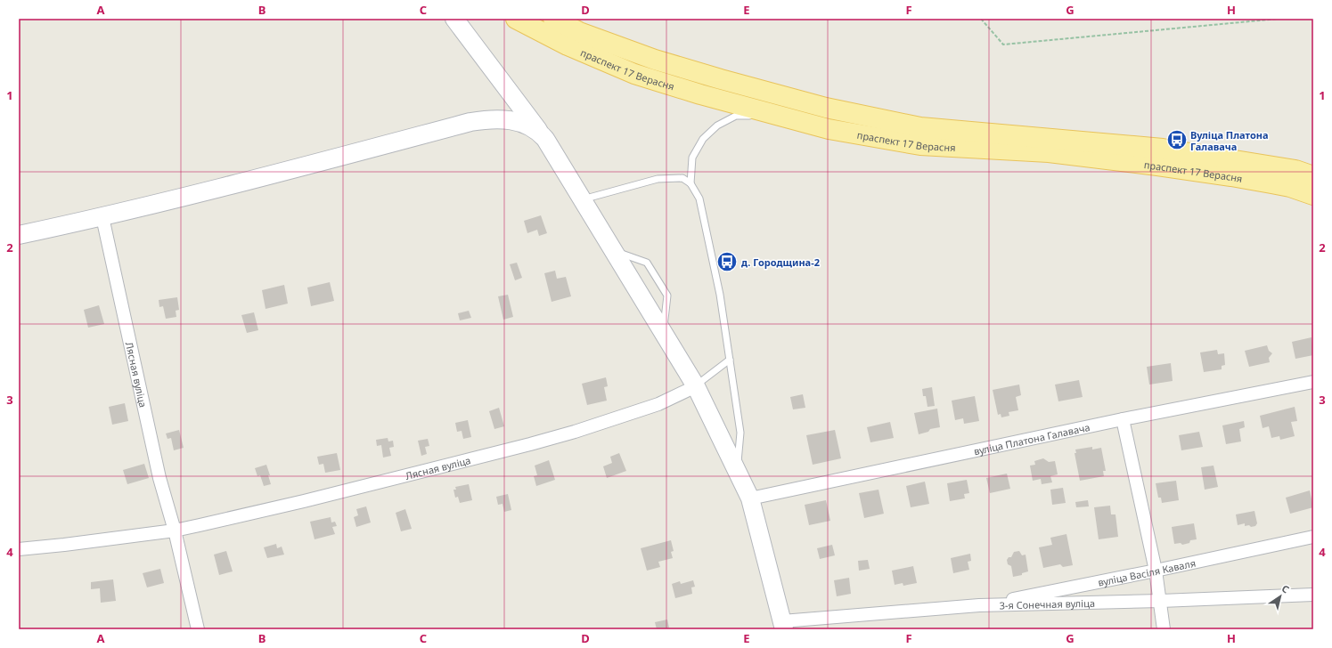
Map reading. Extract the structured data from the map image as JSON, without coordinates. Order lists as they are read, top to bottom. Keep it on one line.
{"streets":{"main road":["праспект 17 Верасня"],"street":["Лясная вуліца","вуліца Платона Галавача","вуліца Васіля Каваля","3-я Сонечная вуліца"]},"crossings":[["вуліца Васіля Каваля","3-я Сонечная вуліца"]],"places":{"bus stop":["Вуліца Платона Галавача","д. Городщина-2"]},"north":"top right","grid":{"columns":["A","B","C","D","E","F","G","H"],"rows":["1","2","3","4"]}}
